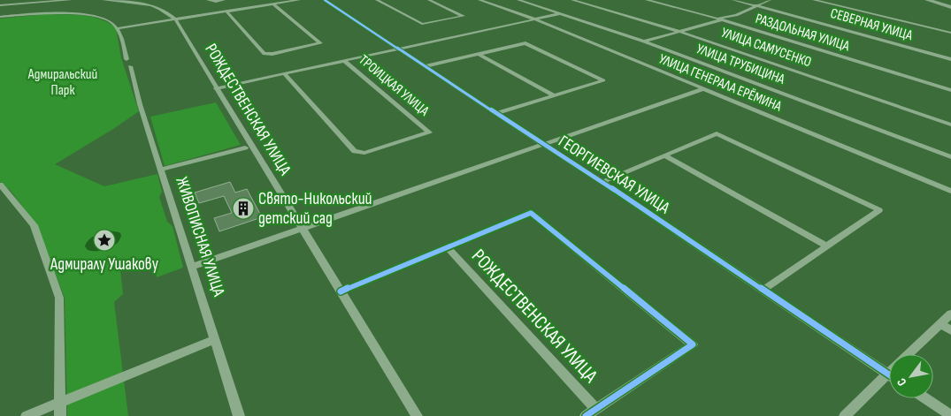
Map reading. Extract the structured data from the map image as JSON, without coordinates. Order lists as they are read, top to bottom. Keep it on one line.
{"streets":{"street":["СЕВЕРНАЯ УЛИЦА","РАЗДОЛЬНАЯ УЛИЦА","УЛИЦА САМУСЕНКО","УЛИЦА ТРУБИЦИНА","УЛИЦА ГЕНЕРАЛА ЕРЁМИНА","ТРОИЦКАЯ УЛИЦА","РОЖДЕСТВЕНСКАЯ УЛИЦА","ГЕОРГИЕВСКАЯ УЛИЦА","ЖИВОПИСНАЯ УЛИЦА"]},"crossings":[["УЛИЦА ТРУБИЦИНА","ТРОИЦКАЯ УЛИЦА"],["УЛИЦА ГЕНЕРАЛА ЕРЁМИНА","ТРОИЦКАЯ УЛИЦА"],["ТРОИЦКАЯ УЛИЦА","РОЖДЕСТВЕНСКАЯ УЛИЦА"],["ТРОИЦКАЯ УЛИЦА","ГЕОРГИЕВСКАЯ УЛИЦА"]],"parks":["Адмиральский Парк"],"places":{"building":["Свято-Никольский детский сад"],"place":["Адмиралу Ушакову"]},"north":"bottom left"}
